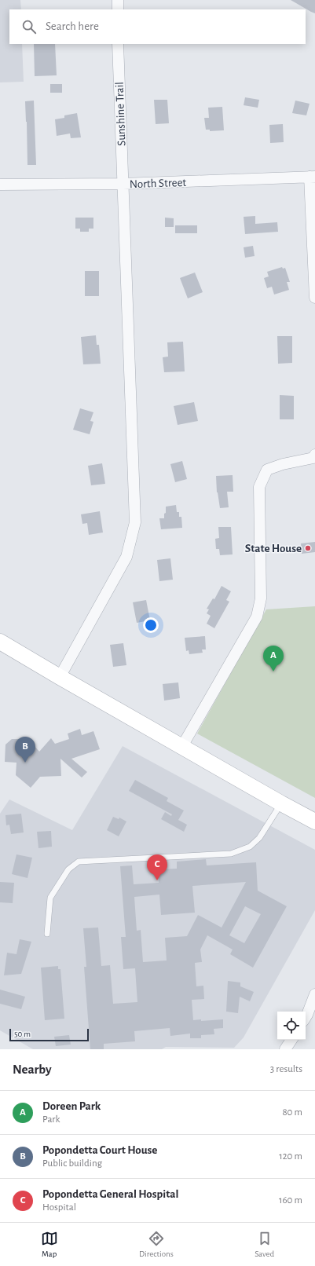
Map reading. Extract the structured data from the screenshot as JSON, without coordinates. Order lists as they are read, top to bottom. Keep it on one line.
{"streets":{"street":["Sunshine Trail","North Street"]},"crossings":[["Sunshine Trail","North Street"]],"places":["State House"],"scale_bar":"50 m","page":{"search":"Search here","pins":["A","B","C"],"scale":"50 m","heading":["Nearby","3 results"],"list":[{"mark":"A","name":"Doreen Park","note":"Park","value":"80 m"},{"mark":"B","name":"Popondetta Court House","note":"Public building","value":"120 m"},{"mark":"C","name":"Popondetta General Hospital","note":"Hospital","value":"160 m"}],"nav":["Map","Directions","Saved"]}}
